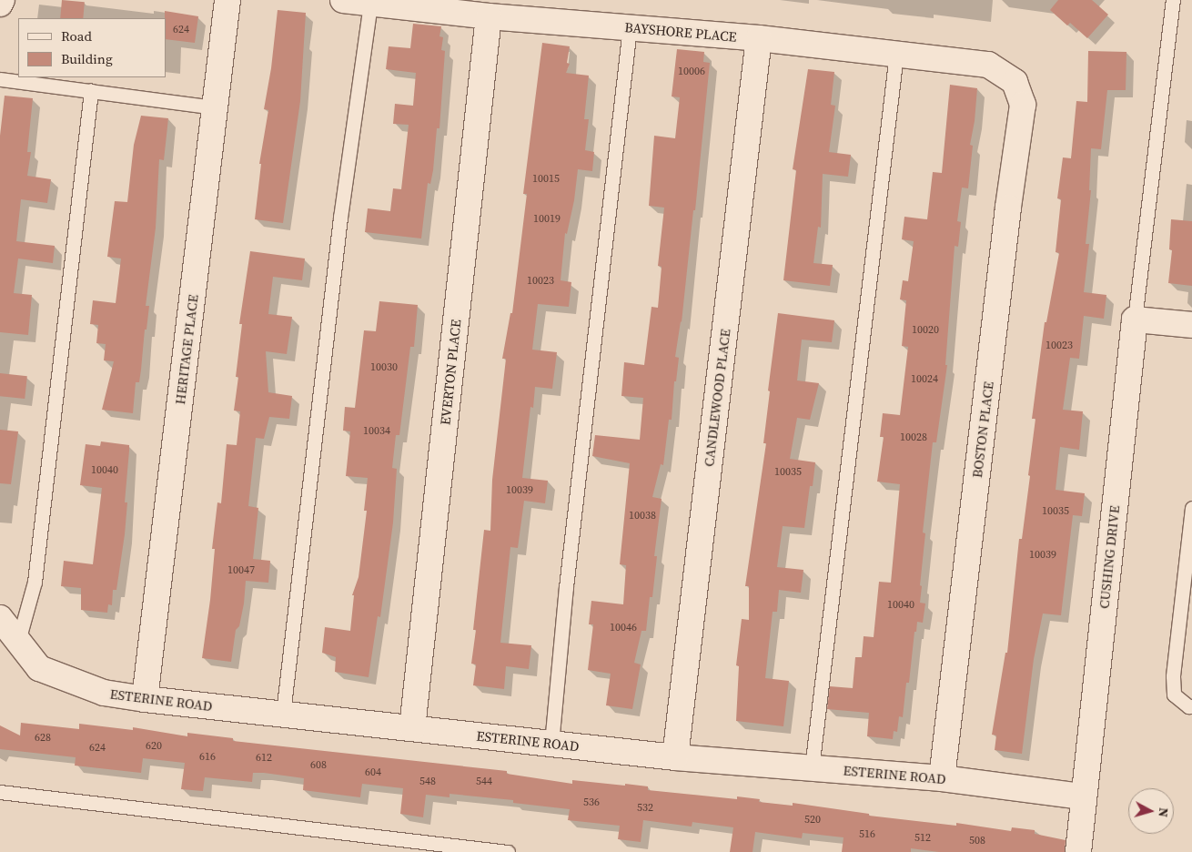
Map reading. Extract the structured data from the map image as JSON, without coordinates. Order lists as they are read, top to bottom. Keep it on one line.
{"streets":{"street":["BAYSHORE PLACE","HERITAGE PLACE","EVERTON PLACE","CANDLEWOOD PLACE","BOSTON PLACE","CUSHING DRIVE","ESTERINE ROAD"]},"crossings":[["BAYSHORE PLACE","EVERTON PLACE"],["BAYSHORE PLACE","CANDLEWOOD PLACE"],["BAYSHORE PLACE","BOSTON PLACE"],["HERITAGE PLACE","ESTERINE ROAD"],["EVERTON PLACE","ESTERINE ROAD"],["CANDLEWOOD PLACE","ESTERINE ROAD"],["BOSTON PLACE","ESTERINE ROAD"],["CUSHING DRIVE","ESTERINE ROAD"]],"house_numbers":["624","10006","10015","10019","10023","10020","10023","10030","10024","10034","10028","10040","10035","10039","10035","10038","10039","10047","10040","10046","628","620","624","616","612","608","604","548","544","536","532","520","516","512","508"],"legend":["Road","Building"],"north":"right"}
